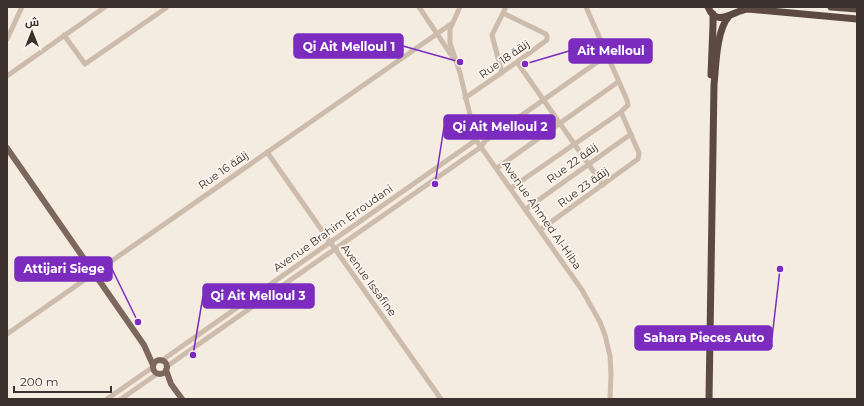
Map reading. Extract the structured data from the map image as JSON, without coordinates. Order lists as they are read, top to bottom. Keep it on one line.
{"streets":{"street":["Rue 18 زنقة","Rue 22 زنقة","Rue 16 زنقة","Rue 23 زنقة","Avenue Ahmed Al-Hiba","Avenue Brahim Erroudani","Avenue Issafine"]},"crossings":[["Rue 18 زنقة","Avenue Ahmed Al-Hiba"],["Rue 22 زنقة","Rue 23 زنقة"],["Rue 22 زنقة","Avenue Ahmed Al-Hiba"],["Rue 16 زنقة","Avenue Ahmed Al-Hiba"],["Rue 16 زنقة","Avenue Issafine"],["Rue 23 زنقة","Avenue Ahmed Al-Hiba"],["Avenue Ahmed Al-Hiba","Avenue Brahim Erroudani"],["Avenue Brahim Erroudani","Avenue Issafine"]],"places":["Qi Ait Melloul 1","Ait Melloul","Qi Ait Melloul 2","Sahara Pieces Auto","Attijari Siege","Qi Ait Melloul 3"],"scale_bar":"200 m","north":"top"}
